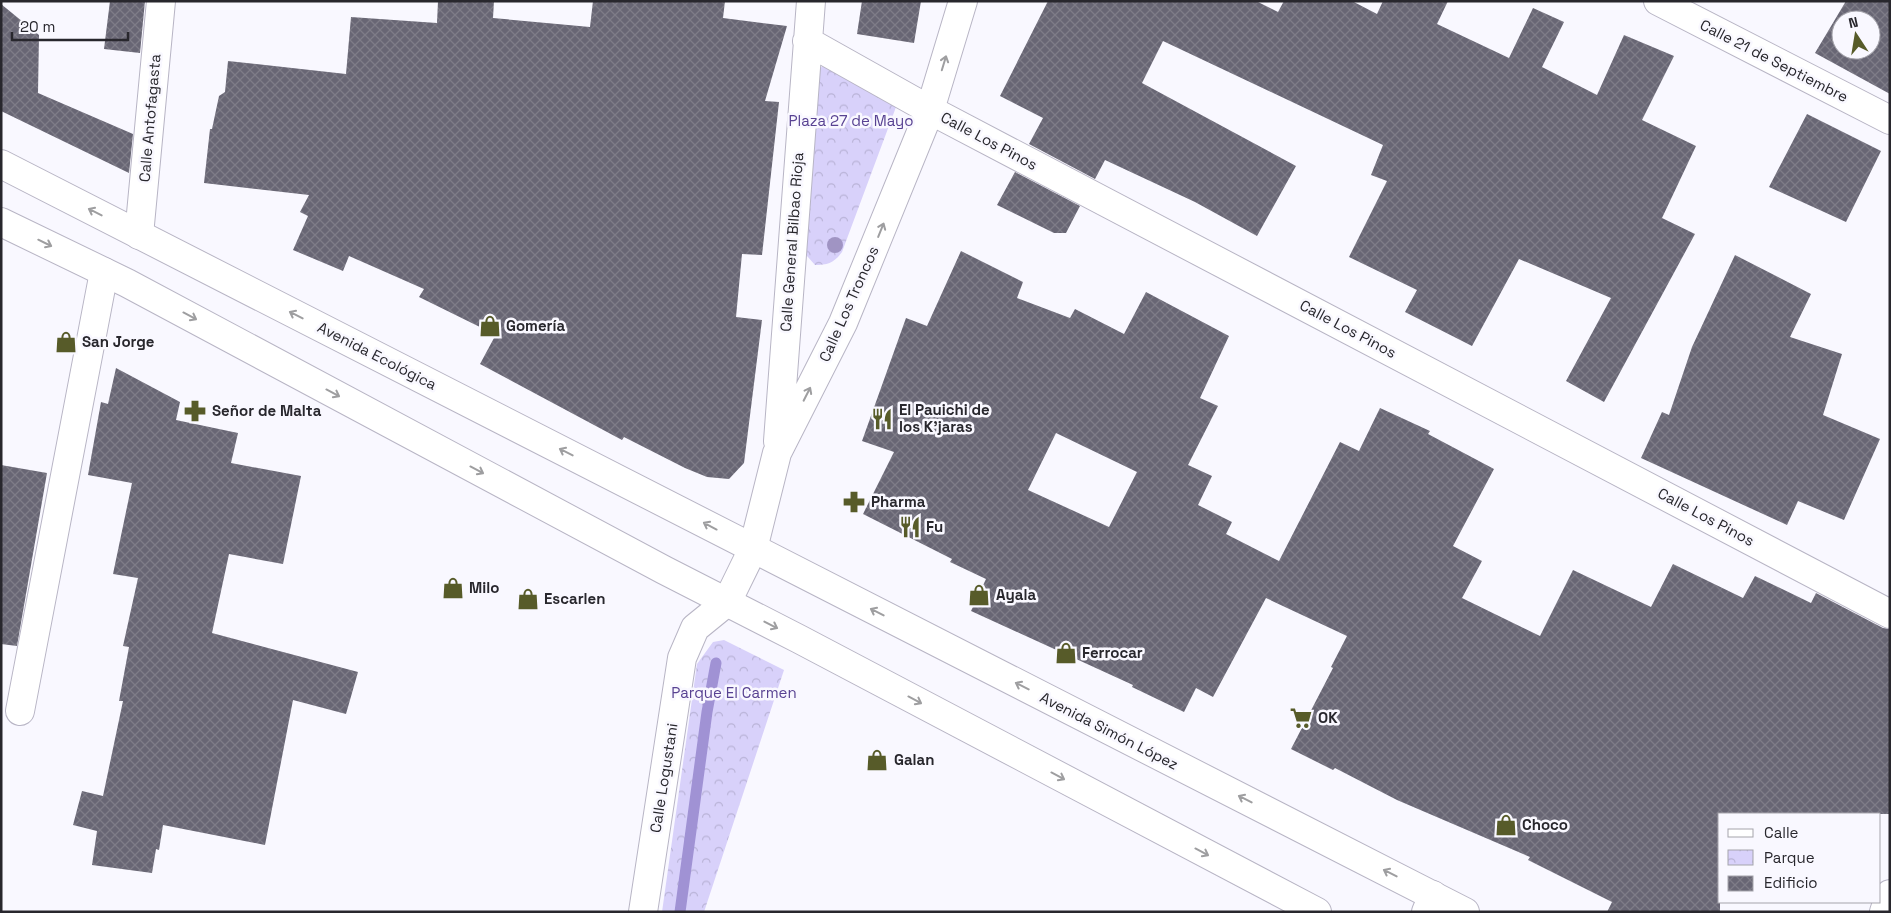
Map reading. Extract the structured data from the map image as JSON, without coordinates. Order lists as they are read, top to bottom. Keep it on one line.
{"streets":{"street":["Calle 21 de Septiembre","Calle Antofagasta","Calle Los Pinos","Calle General Bilbao Rioja","Calle Los Troncos","Avenida Ecológica","Avenida Simón López","Calle Logustani"]},"crossings":[["Calle Antofagasta","Avenida Ecológica"],["Calle Los Pinos","Calle General Bilbao Rioja"],["Calle Los Pinos","Calle Los Troncos"],["Calle General Bilbao Rioja","Calle Los Troncos"],["Calle Los Troncos","Avenida Ecológica"],["Calle Los Troncos","Avenida Simón López"],["Calle Los Troncos","Calle Logustani"],["Avenida Ecológica","Avenida Simón López"]],"one_way":["Calle Los Troncos"],"parks":["Plaza 27 de Mayo","Parque El Carmen"],"places":{"shop":["Gomería","San Jorge","Milo","Ayala","Escarlen","Ferrocar","Galan","Choco"],"pharmacy":["Señor de Malta","Pharma"],"restaurant":["El Pauichi de los K'jaras","Fu"],"supermarket":["OK"]},"legend":["Calle","Parque","Edificio"],"scale_bar":"20 m","north":"top"}
